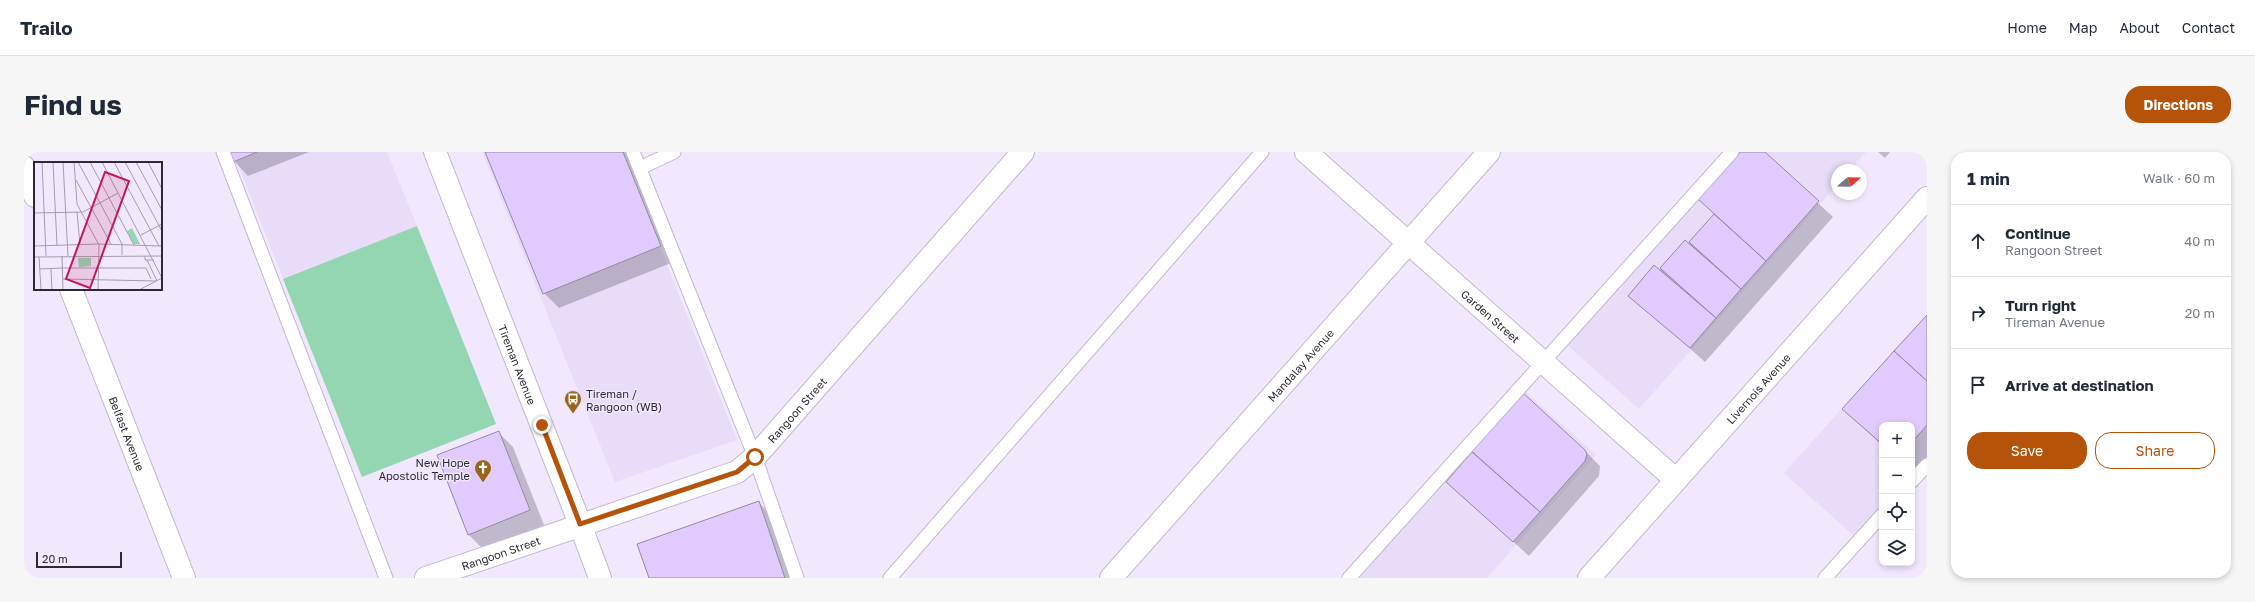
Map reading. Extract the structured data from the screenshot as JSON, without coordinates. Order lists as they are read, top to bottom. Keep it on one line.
{"streets":{"street":["Garden Street","Tireman Avenue","Mandalay Avenue","Livernois Avenue","Rangoon Street","Belfast Avenue"]},"crossings":[["Garden Street","Mandalay Avenue"],["Garden Street","Livernois Avenue"],["Tireman Avenue","Rangoon Street"]],"places":{"bus stop":["Tireman / Rangoon (WB)"],"church":["New Hope Apostolic Temple"]},"scale_bar":"20 m","north":"right","page":{"header":"Trailo","nav":["Home","Map","About","Contact"],"buttons":["Directions",["Save","Share"]],"title":"Find us","heading":["1 min","Walk · 60 m"],"list":[["Continue","Rangoon Street","40 m"],["Turn right","Tireman Avenue","20 m"],"Arrive at destination"],"map_buttons":["+","−"],"scale":"20 m"}}
